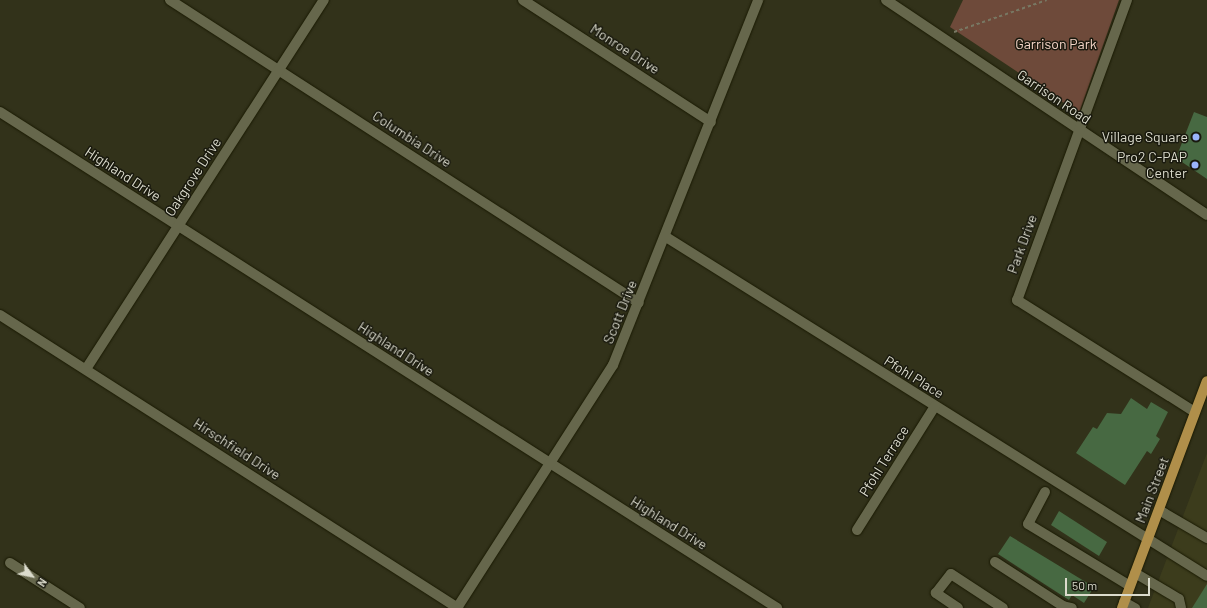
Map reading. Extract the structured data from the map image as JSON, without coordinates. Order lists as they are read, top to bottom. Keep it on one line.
{"streets":{"main road":["Main Street"],"street":["Monroe Drive","Garrison Road","Columbia Drive","Highland Drive","Oakgrove Drive","Park Drive","Scott Drive","Pfohl Place","Hirschfield Drive","Pfohl Terrace"]},"crossings":[["Monroe Drive","Scott Drive"],["Garrison Road","Park Drive"],["Columbia Drive","Oakgrove Drive"],["Columbia Drive","Scott Drive"],["Highland Drive","Oakgrove Drive"],["Highland Drive","Scott Drive"],["Oakgrove Drive","Hirschfield Drive"],["Park Drive","Main Street"],["Scott Drive","Pfohl Place"],["Scott Drive","Hirschfield Drive"],["Pfohl Place","Pfohl Terrace"],["Pfohl Place","Main Street"]],"parks":["Garrison Park"],"places":["Village Square","Pro2 C-PAP Center"],"scale_bar":"50 m","north":"bottom right"}
